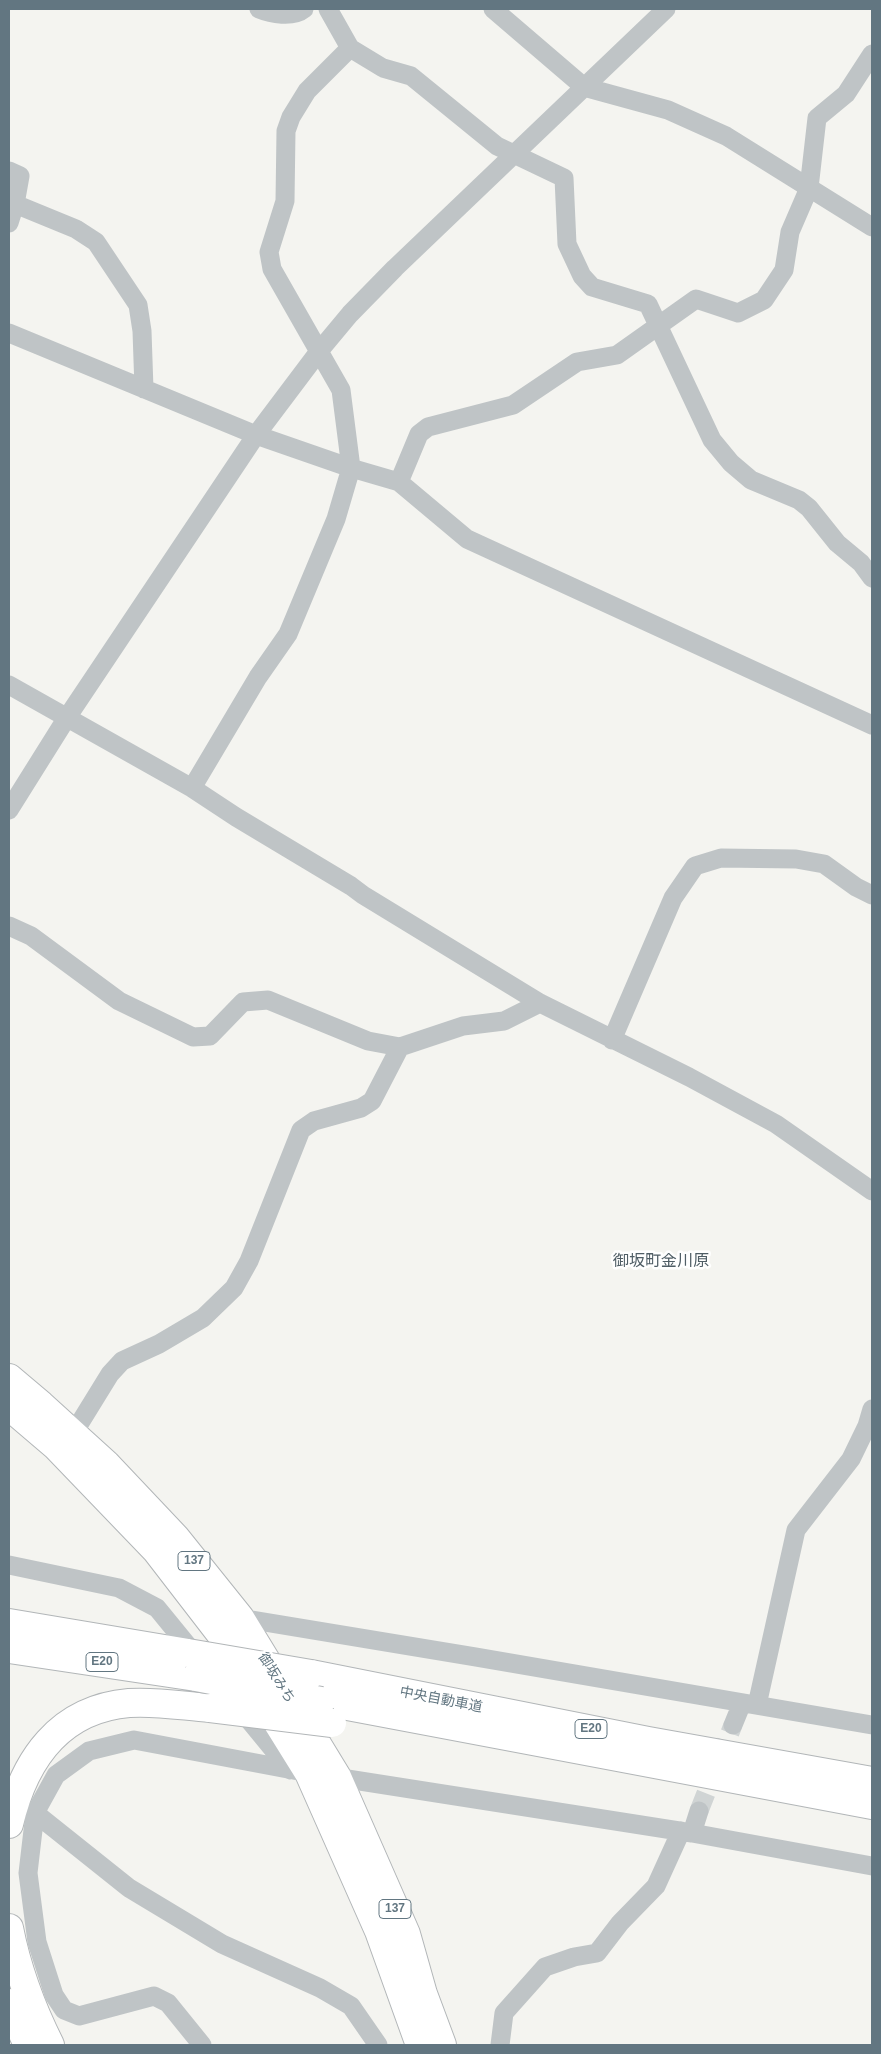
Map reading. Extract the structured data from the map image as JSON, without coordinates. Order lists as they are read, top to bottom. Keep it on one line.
{"streets":{"highway":["137","E20","御坂みち","中央自動車道"]},"districts":["御坂町金川原"]}
